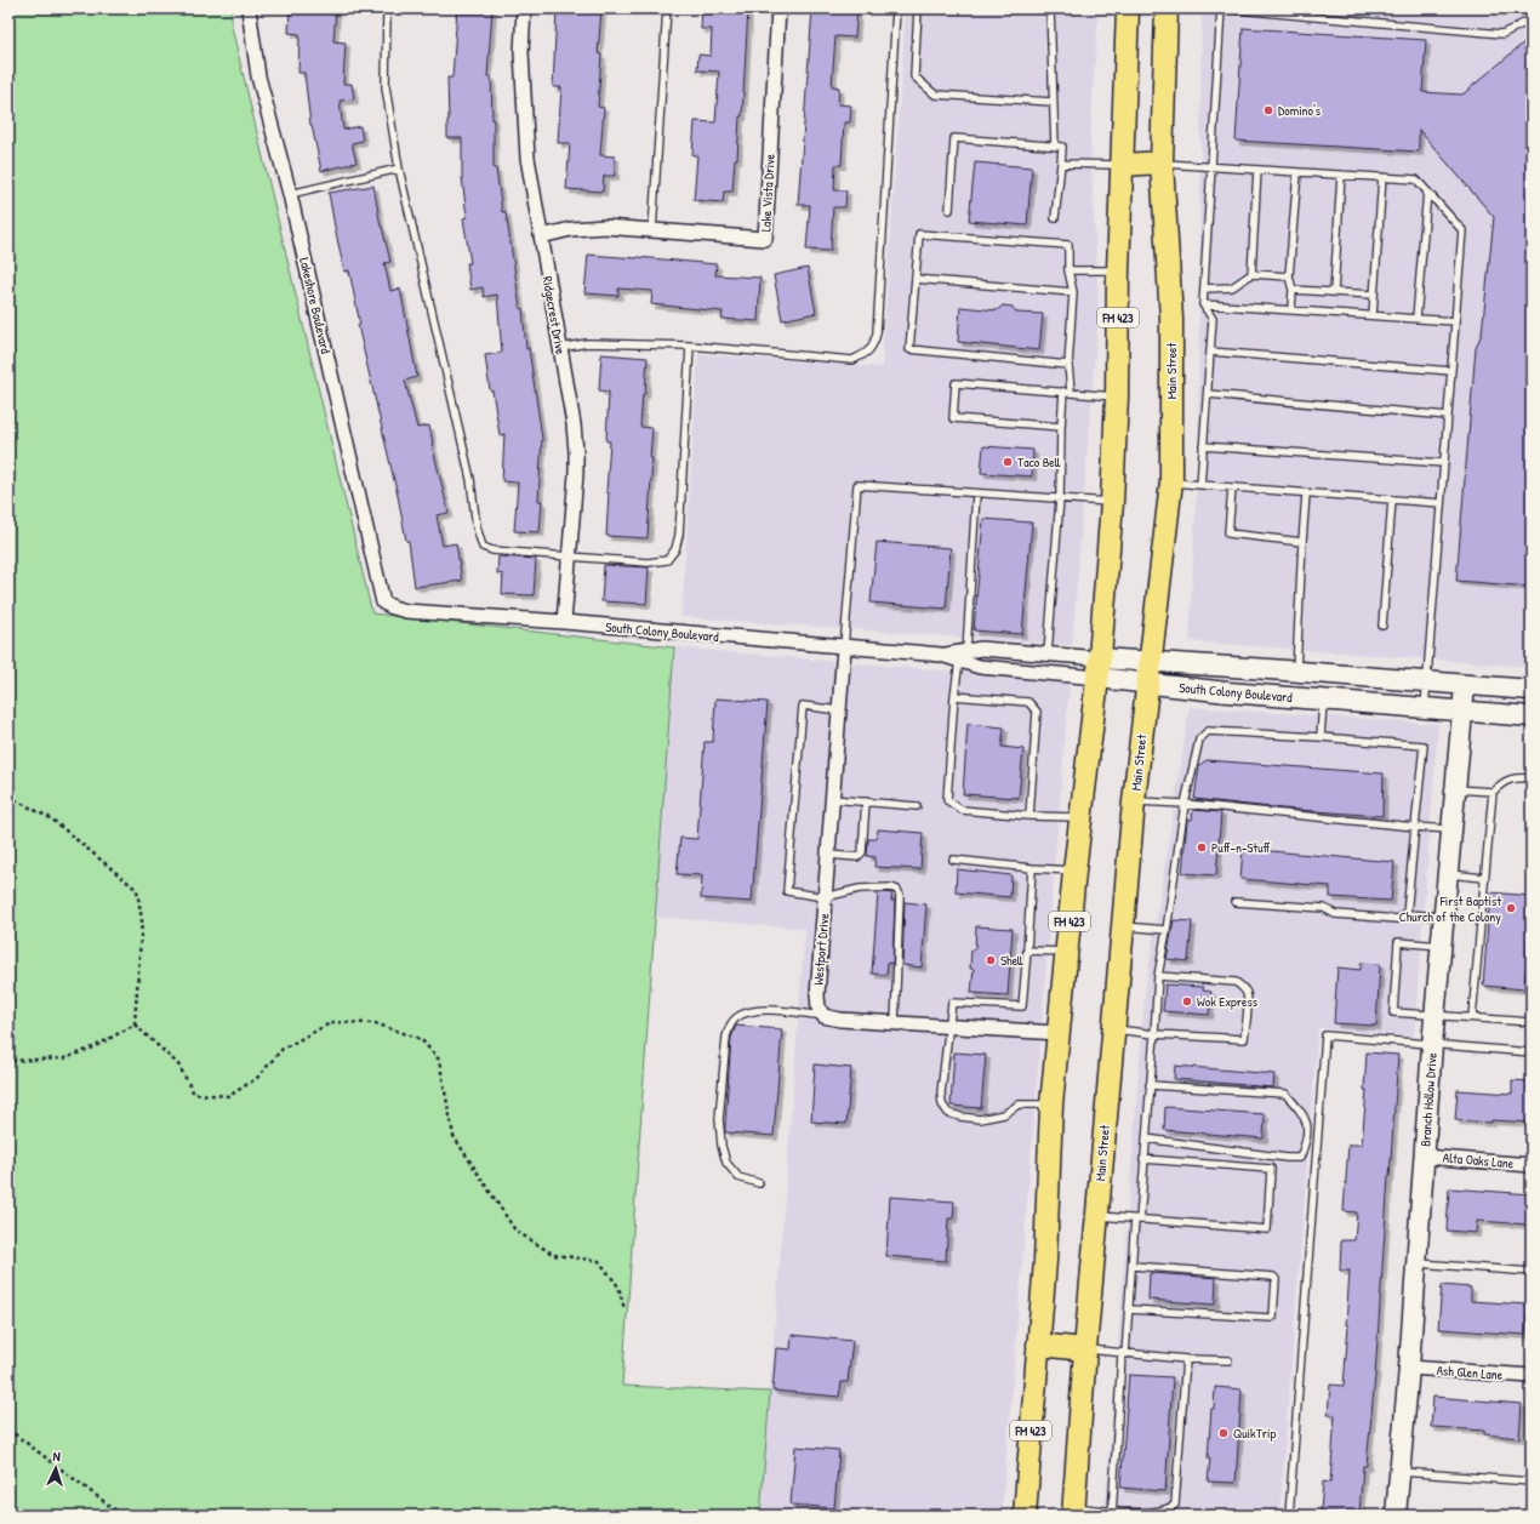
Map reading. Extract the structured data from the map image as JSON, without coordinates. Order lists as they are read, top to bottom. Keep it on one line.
{"streets":{"main road":["FM 423","Main Street","South Colony Boulevard","Branch Hollow Drive"],"street":["Lake Vista Drive","Lakeshore Boulevard","Ridgecrest Drive","Westport Drive","Alta Oaks Lane","Ash Glen Lane"]},"crossings":[["Lake Vista Drive","Ridgecrest Drive"],["Lakeshore Boulevard","South Colony Boulevard"],["Ridgecrest Drive","South Colony Boulevard"],["FM 423","South Colony Boulevard"],["Main Street","South Colony Boulevard"],["South Colony Boulevard","Westport Drive"],["South Colony Boulevard","Branch Hollow Drive"],["Branch Hollow Drive","Alta Oaks Lane"],["Branch Hollow Drive","Ash Glen Lane"]],"places":["Domino's","Taco Bell","Puff-n-Stuff","First Baptist Church of the Colony","Shell","Wok Express","QuikTrip"],"north":"top"}
